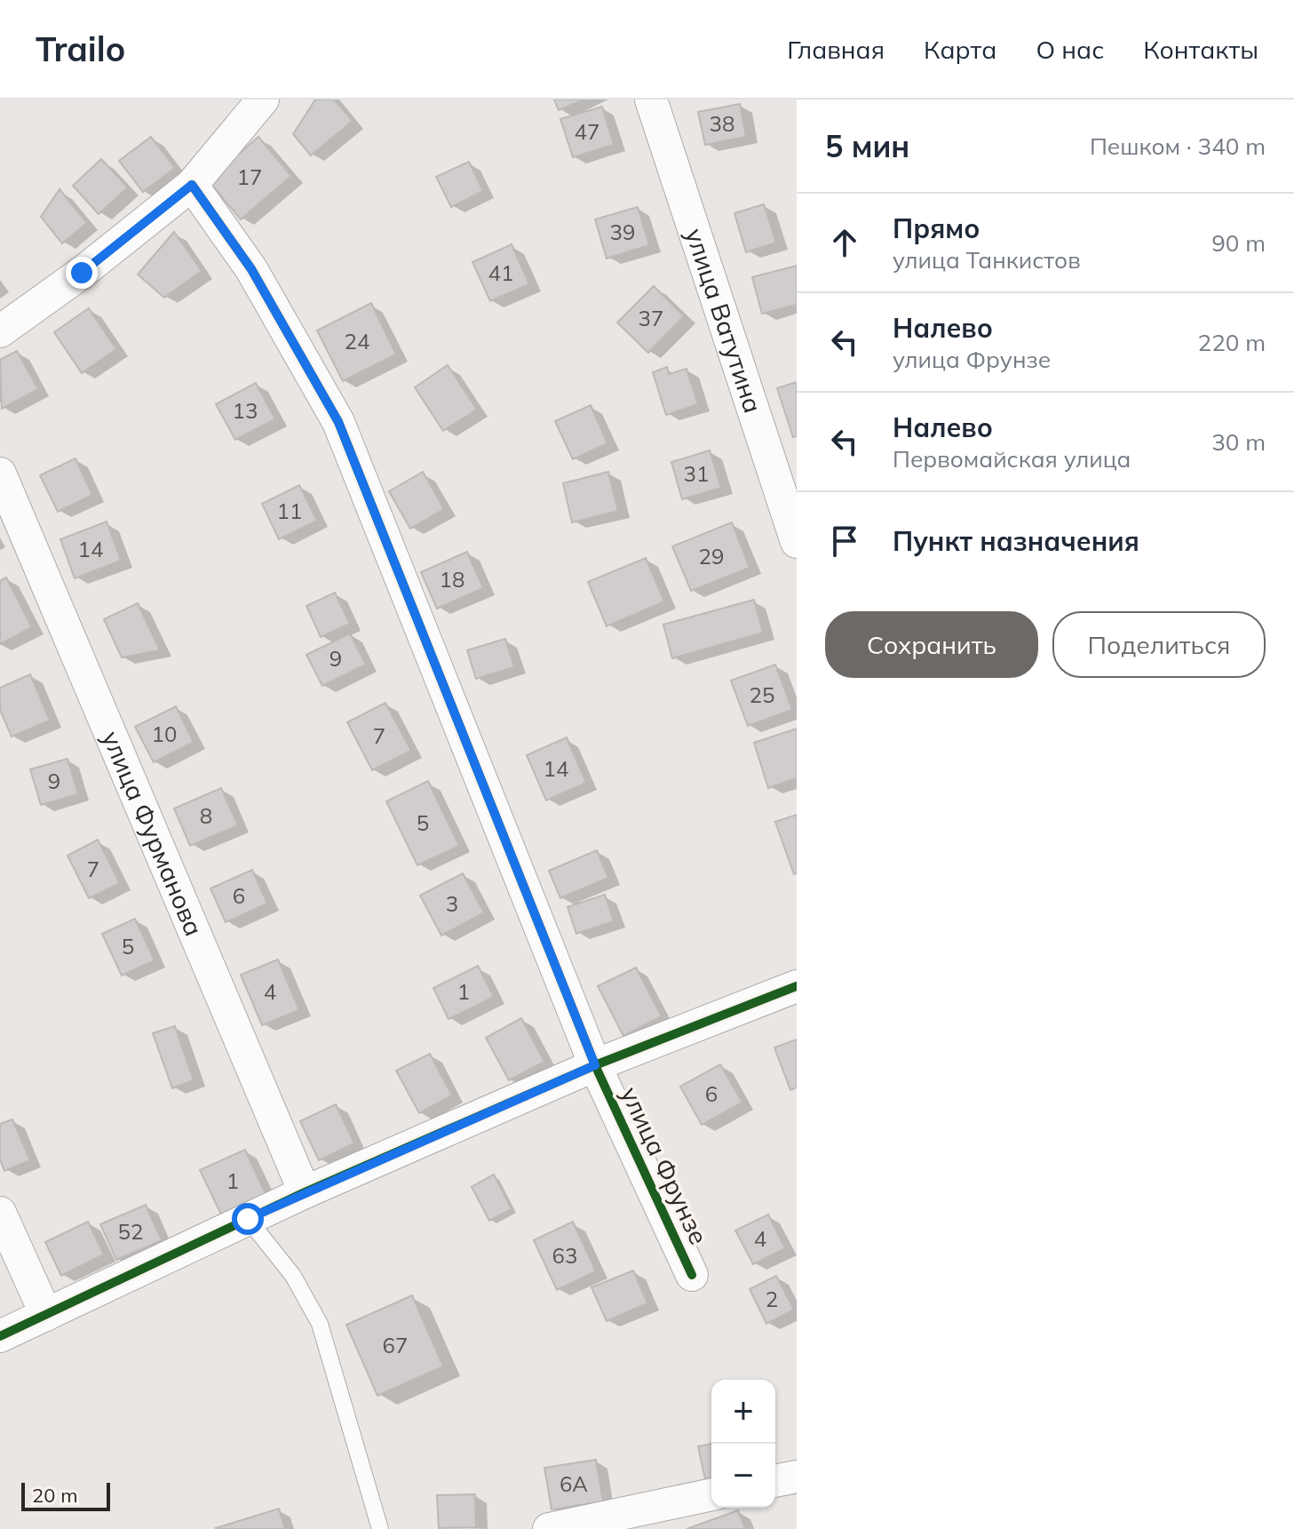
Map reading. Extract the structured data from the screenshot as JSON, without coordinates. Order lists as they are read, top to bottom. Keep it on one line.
{"streets":{"street":["улица Ватутина","улица Фурманова","улица Фрунзе"]},"house_numbers":["38","47","17","39","41","37","24","13","31","11","14","29","18","9","25","10","7","14","9","8","5","7","6","3","5","4","1","6","1","52","4","63","2","67","6А"],"scale_bar":"20 m","page":{"header":"Trailo","nav":["Главная","Карта","О нас","Контакты"],"heading":["5 мин","Пешком · 340 m"],"list":[["Прямо","улица Танкистов","90 m"],["Налево","улица Фрунзе","220 m"],["Налево","Первомайская улица","30 m"],"Пункт назначения"],"buttons":["Сохранить","Поделиться"],"map_buttons":["+","−"],"scale":"20 m"}}
